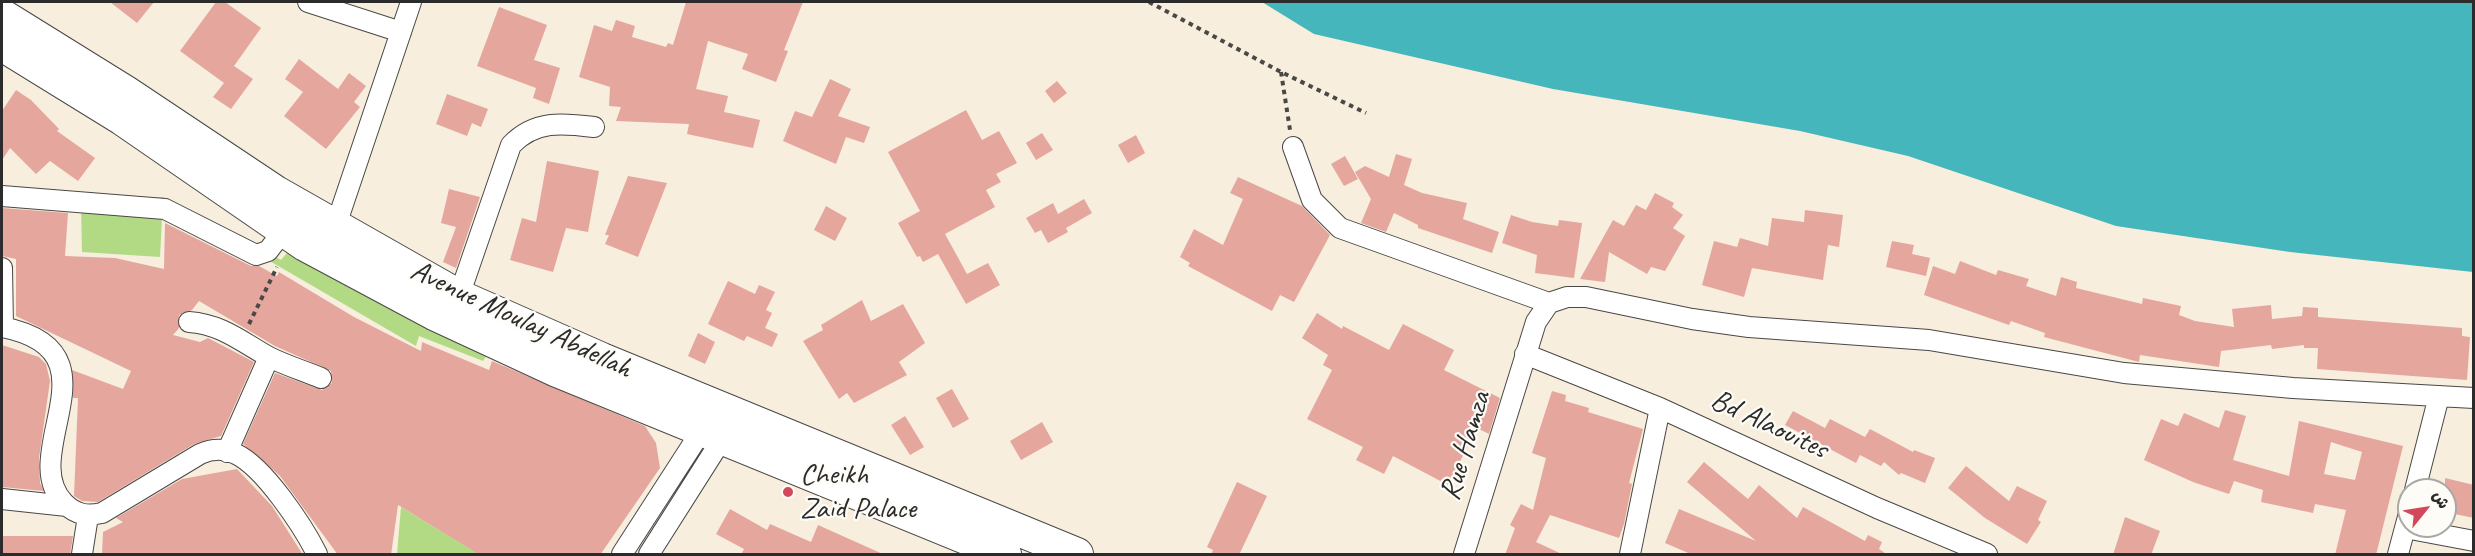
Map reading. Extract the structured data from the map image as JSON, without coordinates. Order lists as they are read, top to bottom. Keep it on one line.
{"streets":{"main road":["Avenue Moulay Abdellah"],"street":["Bd Alaouites","Rue Hamza"]},"crossings":[["Bd Alaouites","Rue Hamza"]],"places":["Cheikh Zaid Palace"],"north":"top right"}
